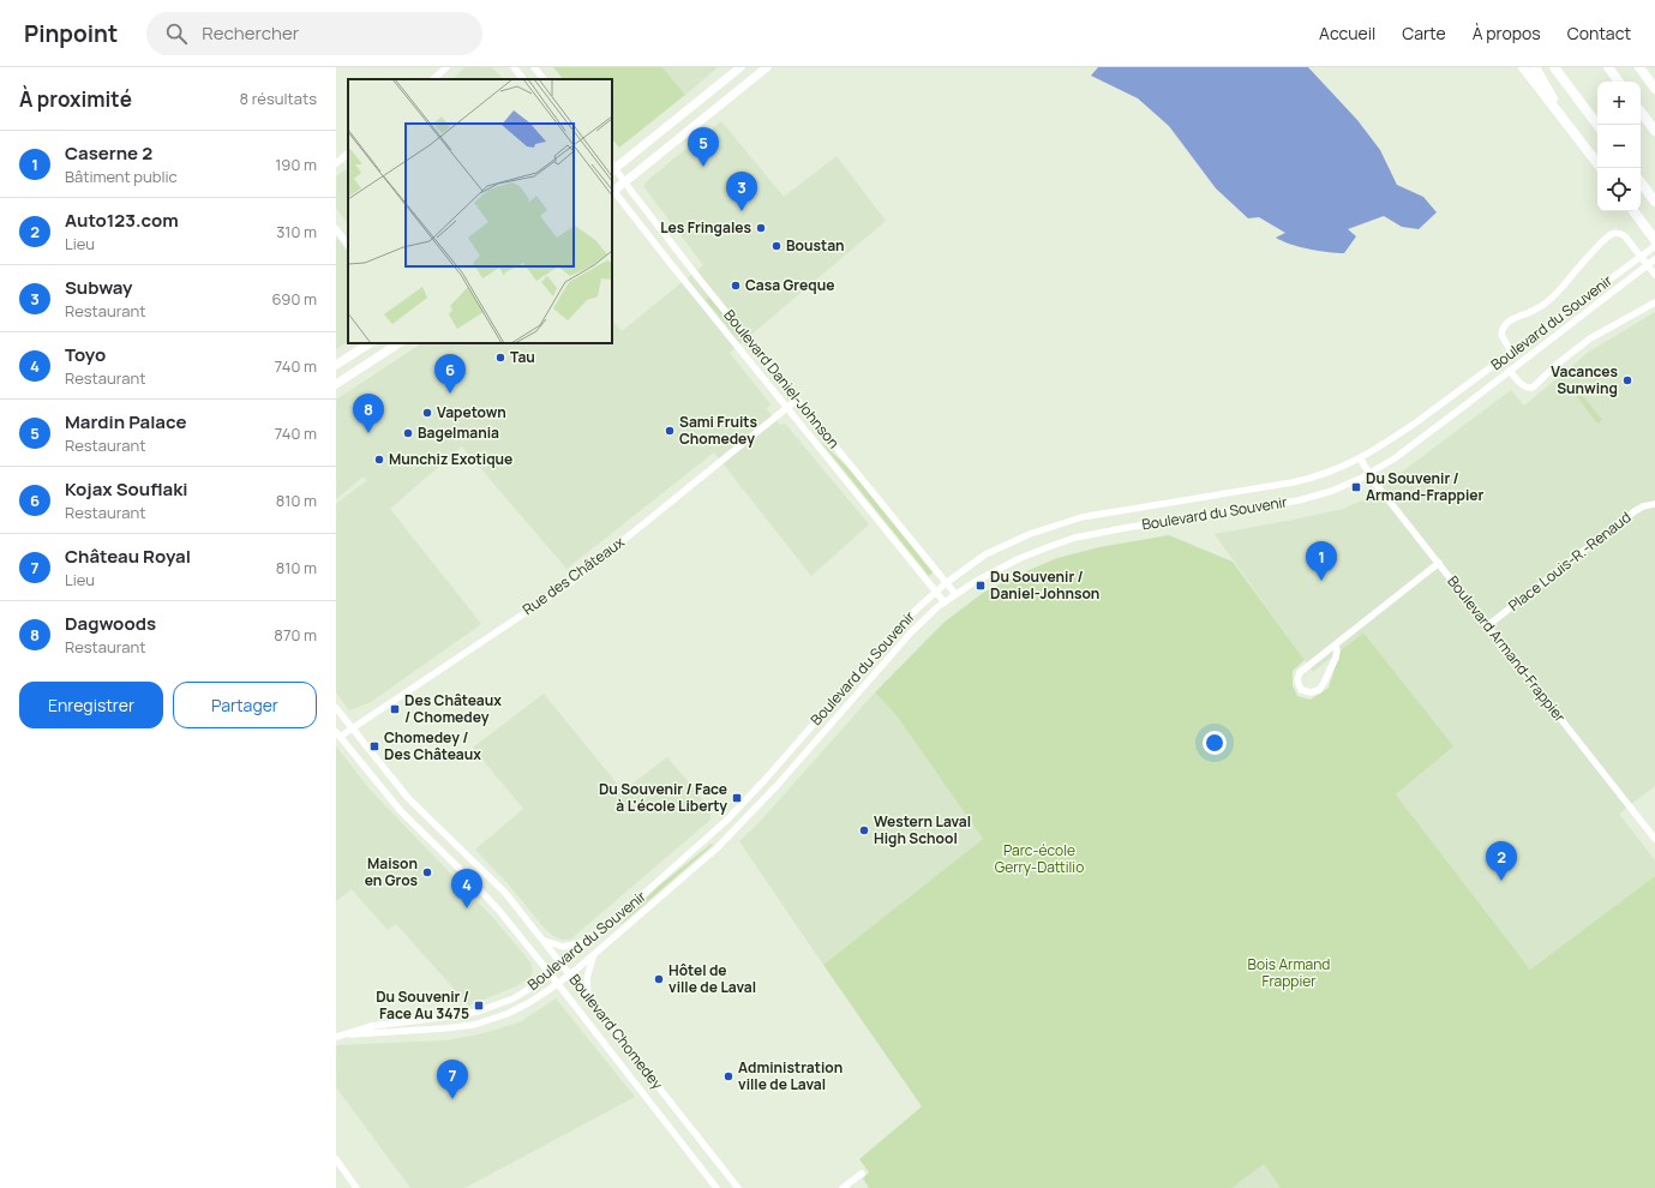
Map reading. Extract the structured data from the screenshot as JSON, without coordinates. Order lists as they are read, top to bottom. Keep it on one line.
{"streets":{"street":["Boulevard du Souvenir","Boulevard Daniel-Johnson","Place Louis-R.-Renaud","Rue des Châteaux","Boulevard Armand-Frappier","Boulevard Chomedey"]},"crossings":[["Boulevard du Souvenir","Boulevard Daniel-Johnson"],["Boulevard du Souvenir","Boulevard Armand-Frappier"],["Boulevard du Souvenir","Boulevard Chomedey"],["Boulevard Daniel-Johnson","Rue des Châteaux"],["Place Louis-R.-Renaud","Boulevard Armand-Frappier"],["Rue des Châteaux","Boulevard Chomedey"]],"parks":["Parc-école Gerry-Dattilio","Bois Armand Frappier"],"places":{"other":["Les Fringales","Boustan","Casa Greque","Tau","Vacances Sunwing","Vapetown","Sami Fruits Chomedey","Bagelmania","Munchiz Exotique","Western Laval High School","Maison en Gros","Hôtel de ville de Laval","Administration ville de Laval"],"transit":["Du Souvenir / Armand-Frappier","Du Souvenir / Daniel-Johnson","Des Châteaux / Chomedey","Chomedey / Des Châteaux","Du Souvenir / Face à L'école Liberty","Du Souvenir / Face Au 3475"]},"page":{"header":"Pinpoint","search":"Rechercher","nav":["Accueil","Carte","À propos","Contact"],"heading":["À proximité","8 résultats"],"map_buttons":["+","−"],"pins":["5","3","6","8","1","2","4","7"],"list":[{"mark":"1","name":"Caserne 2","note":"Bâtiment public","value":"190 m"},{"mark":"2","name":"Auto123.com","note":"Lieu","value":"310 m"},{"mark":"3","name":"Subway","note":"Restaurant","value":"690 m"},{"mark":"4","name":"Toyo","note":"Restaurant","value":"740 m"},{"mark":"5","name":"Mardin Palace","note":"Restaurant","value":"740 m"},{"mark":"6","name":"Kojax Souflaki","note":"Restaurant","value":"810 m"},{"mark":"7","name":"Château Royal","note":"Lieu","value":"810 m"},{"mark":"8","name":"Dagwoods","note":"Restaurant","value":"870 m"}],"buttons":["Enregistrer","Partager"]}}
